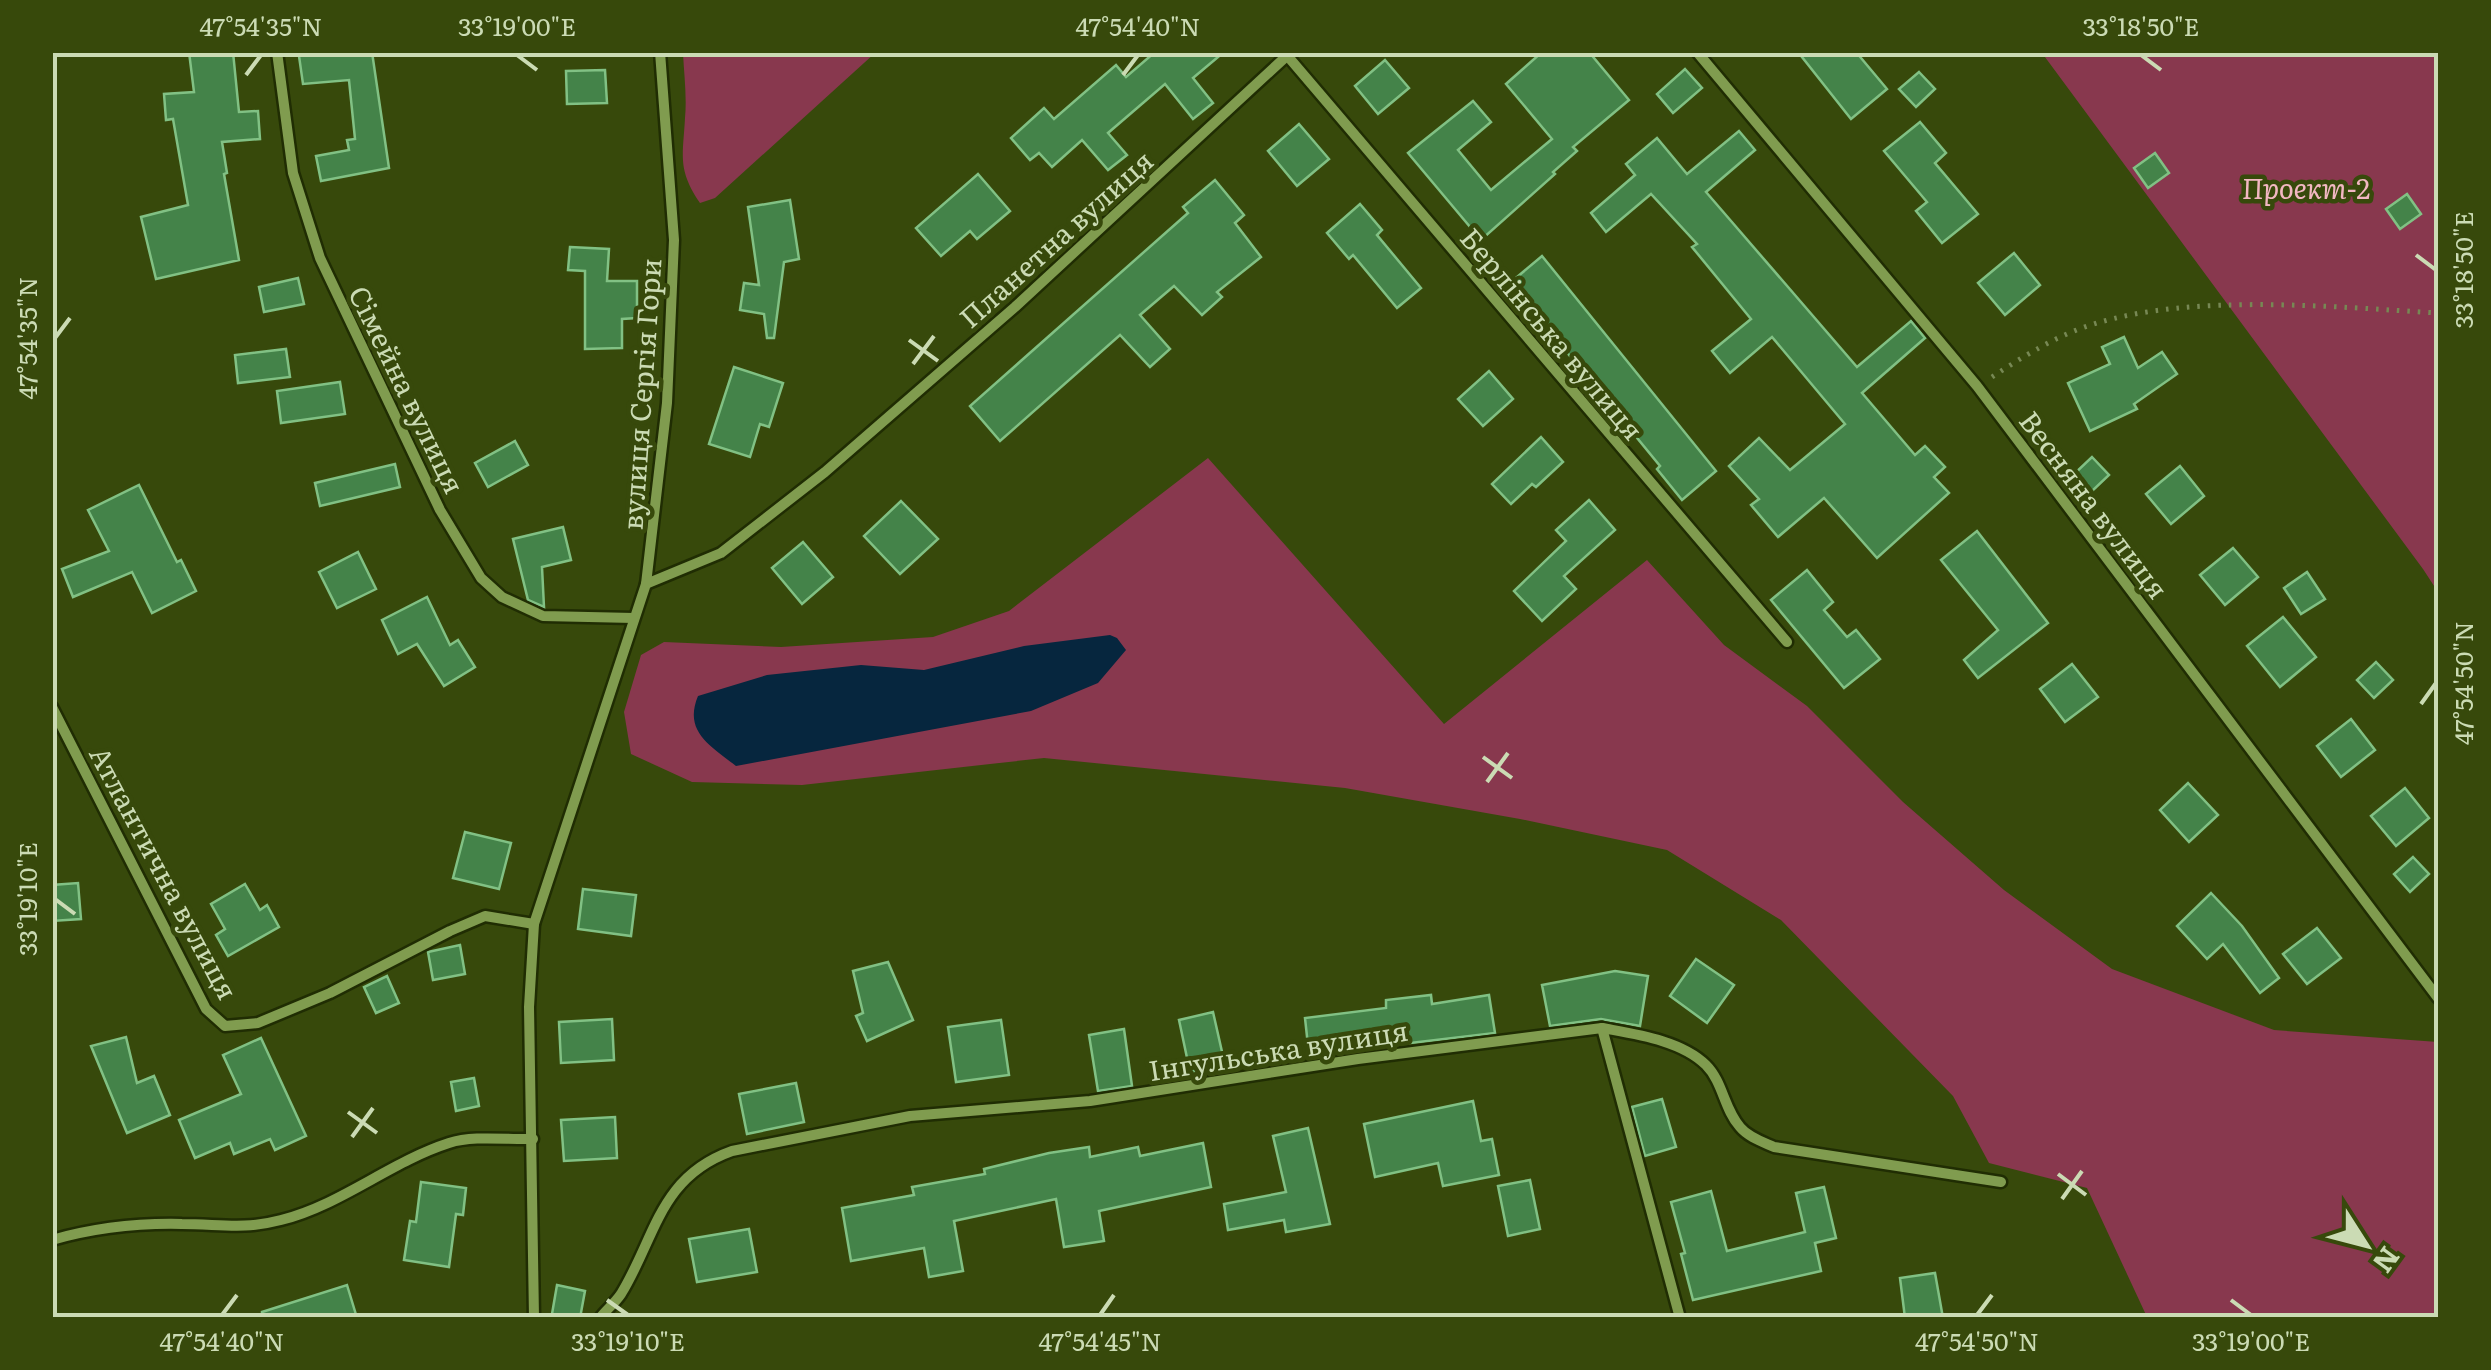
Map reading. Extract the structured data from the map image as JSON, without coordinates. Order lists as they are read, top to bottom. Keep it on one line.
{"streets":{"street":["Планетна вулиця","Берлінська вулиця","Сімейна вулиця","вулиця Сергія Гори","Весняна вулиця","Атлантична вулиця","Інгульська вулиця"]},"crossings":[["Планетна вулиця","Берлінська вулиця"],["Планетна вулиця","вулиця Сергія Гори"],["Сімейна вулиця","вулиця Сергія Гори"]],"parks":["Проект-2"],"north":"bottom right","coordinates":["47°54'35\"N","33°19'00\"E","47°54'40\"N","33°18'50\"E","47°54'50\"N","33°19'10\"E","47°54'45\"N"]}
